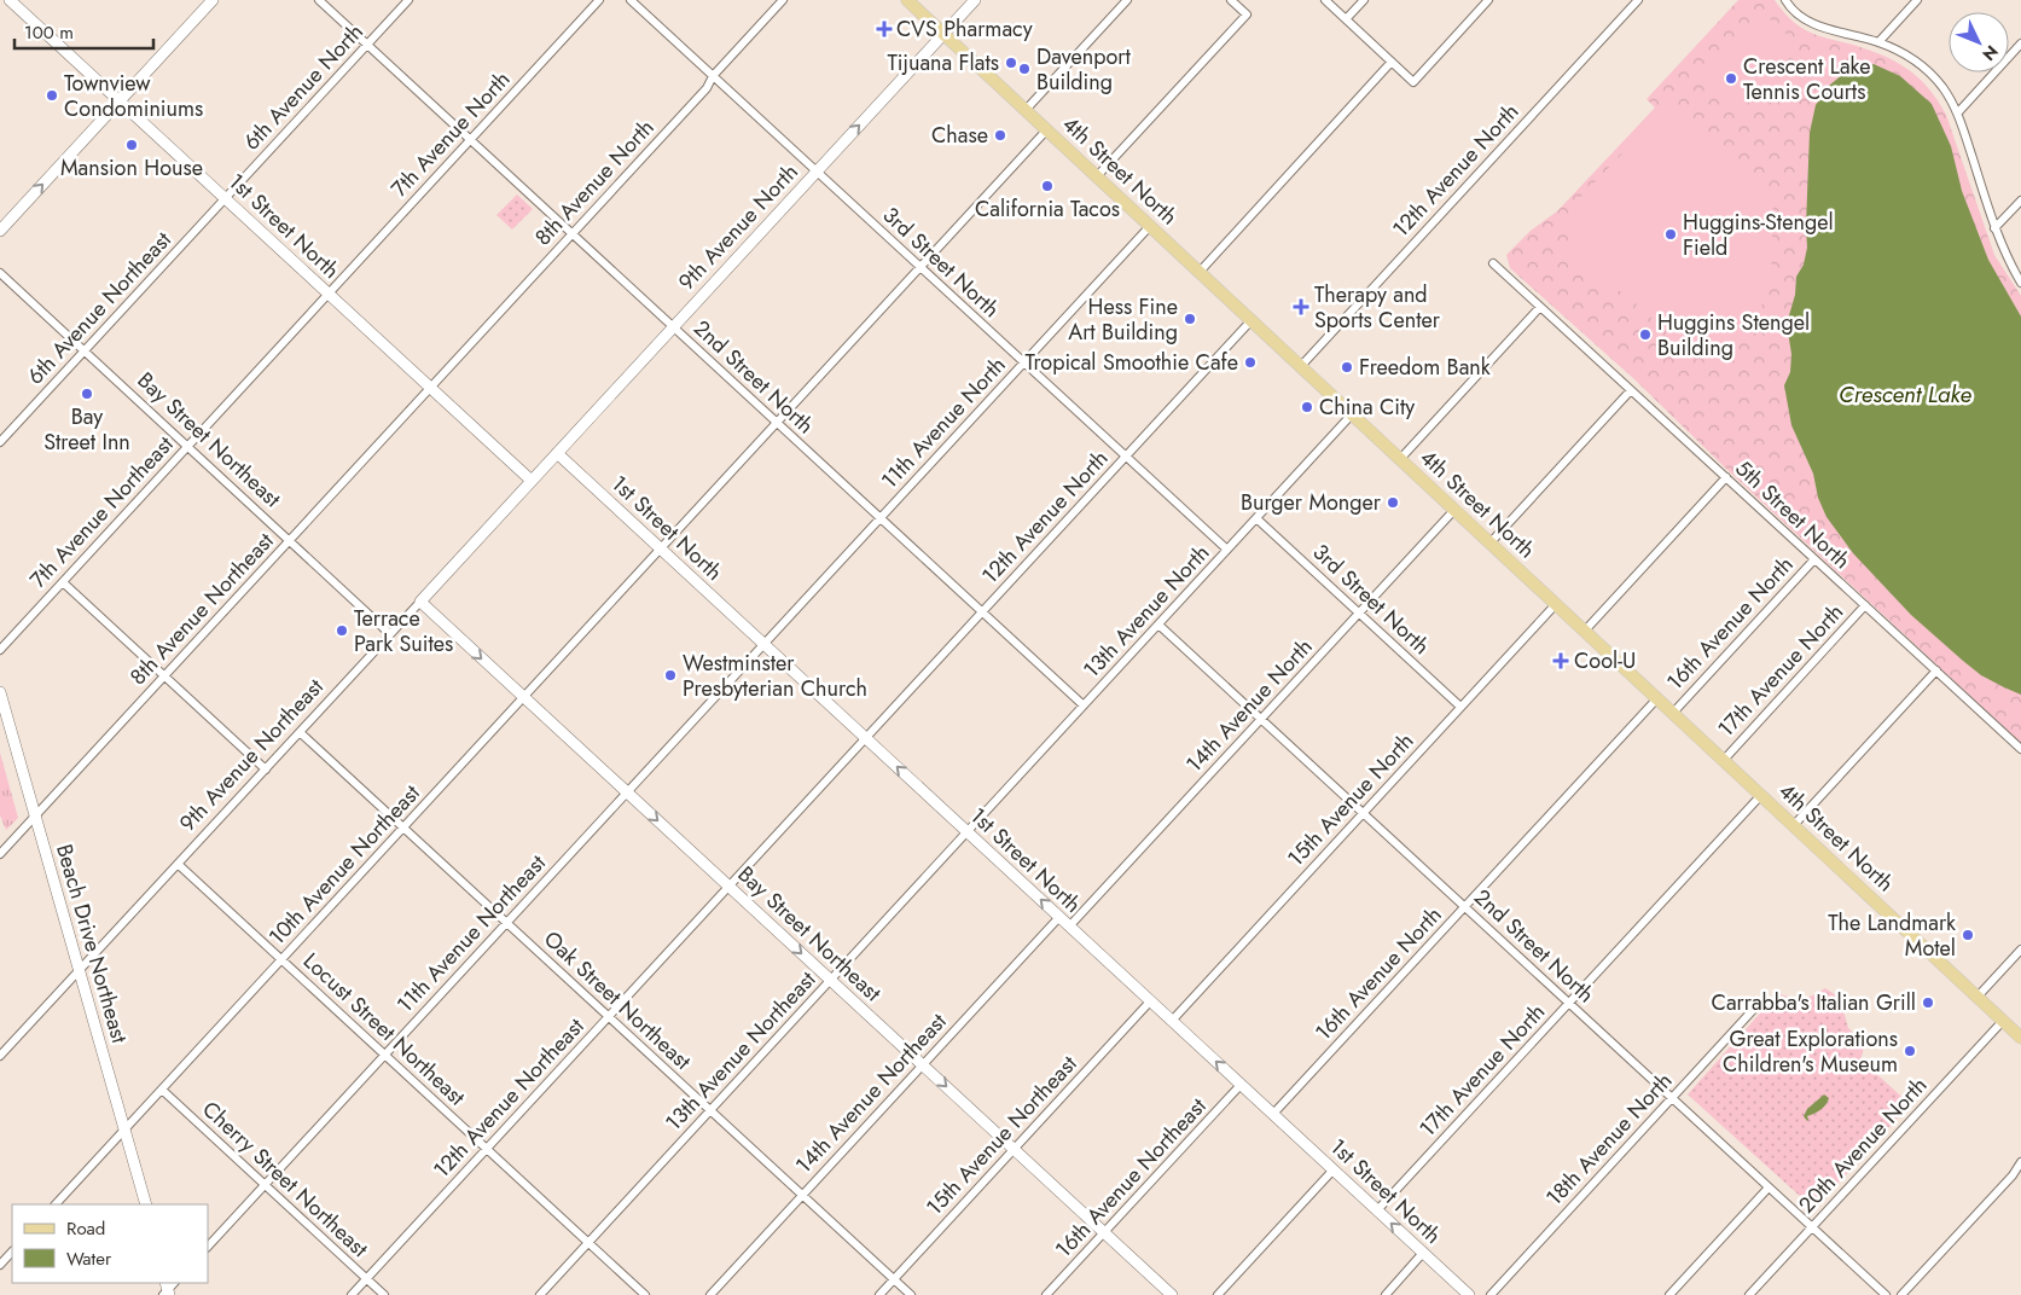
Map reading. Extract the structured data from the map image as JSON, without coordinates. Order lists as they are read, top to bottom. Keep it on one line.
{"streets":{"main road":["4th Street North"],"street":["6th Avenue North","7th Avenue North","12th Avenue North","8th Avenue North","1st Street North","9th Avenue North","3rd Street North","6th Avenue Northeast","2nd Street North","11th Avenue North","Bay Street Northeast","7th Avenue Northeast","5th Street North","8th Avenue Northeast","13th Avenue North","16th Avenue North","17th Avenue North","14th Avenue North","9th Avenue Northeast","15th Avenue North","10th Avenue Northeast","11th Avenue Northeast","Beach Drive Northeast","Oak Street Northeast","Locust Street Northeast","13th Avenue Northeast","14th Avenue Northeast","12th Avenue Northeast","15th Avenue Northeast","18th Avenue North","20th Avenue North","16th Avenue Northeast","Cherry Street Northeast"]},"crossings":[["6th Avenue North","1st Street North"],["6th Avenue North","6th Avenue Northeast"],["6th Avenue North","2nd Street North"],["7th Avenue North","1st Street North"],["7th Avenue North","2nd Street North"],["7th Avenue North","7th Avenue Northeast"],["4th Street North","12th Avenue North"],["4th Street North","9th Avenue North"],["4th Street North","11th Avenue North"],["4th Street North","13th Avenue North"],["4th Street North","16th Avenue North"],["4th Street North","17th Avenue North"],["4th Street North","14th Avenue North"],["4th Street North","15th Avenue North"],["4th Street North","10th Avenue Northeast"],["4th Street North","20th Avenue North"],["12th Avenue North","1st Street North"],["12th Avenue North","3rd Street North"],["12th Avenue North","2nd Street North"],["12th Avenue North","12th Avenue Northeast"],["8th Avenue North","1st Street North"],["8th Avenue North","3rd Street North"],["8th Avenue North","2nd Street North"],["8th Avenue North","8th Avenue Northeast"],["1st Street North","9th Avenue North"],["1st Street North","6th Avenue Northeast"],["1st Street North","11th Avenue North"],["1st Street North","7th Avenue Northeast"],["1st Street North","8th Avenue Northeast"],["1st Street North","13th Avenue North"],["1st Street North","16th Avenue North"],["1st Street North","17th Avenue North"],["1st Street North","14th Avenue North"],["1st Street North","9th Avenue Northeast"],["1st Street North","15th Avenue North"],["1st Street North","10th Avenue Northeast"],["1st Street North","11th Avenue Northeast"],["1st Street North","13th Avenue Northeast"],["1st Street North","14th Avenue Northeast"],["1st Street North","12th Avenue Northeast"],["1st Street North","15th Avenue Northeast"],["1st Street North","16th Avenue Northeast"],["9th Avenue North","3rd Street North"],["9th Avenue North","2nd Street North"],["9th Avenue North","9th Avenue Northeast"],["3rd Street North","11th Avenue North"],["3rd Street North","13th Avenue North"],["3rd Street North","14th Avenue North"],["3rd Street North","15th Avenue North"],["3rd Street North","10th Avenue Northeast"],["6th Avenue Northeast","Bay Street Northeast"],["2nd Street North","11th Avenue North"],["2nd Street North","13th Avenue North"],["2nd Street North","16th Avenue North"],["2nd Street North","17th Avenue North"],["2nd Street North","14th Avenue North"],["2nd Street North","15th Avenue North"],["2nd Street North","10th Avenue Northeast"],["2nd Street North","18th Avenue North"],["2nd Street North","20th Avenue North"],["11th Avenue North","11th Avenue Northeast"],["Bay Street Northeast","7th Avenue Northeast"],["Bay Street Northeast","8th Avenue Northeast"],["Bay Street Northeast","9th Avenue Northeast"],["Bay Street Northeast","10th Avenue Northeast"],["Bay Street Northeast","11th Avenue Northeast"],["Bay Street Northeast","13th Avenue Northeast"],["Bay Street Northeast","14th Avenue Northeast"],["Bay Street Northeast","12th Avenue Northeast"],["Bay Street Northeast","15th Avenue Northeast"],["Bay Street Northeast","16th Avenue Northeast"],["5th Street North","16th Avenue North"],["5th Street North","17th Avenue North"],["8th Avenue Northeast","Beach Drive Northeast"],["13th Avenue North","13th Avenue Northeast"],["9th Avenue Northeast","Beach Drive Northeast"],["9th Avenue Northeast","Oak Street Northeast"],["9th Avenue Northeast","Locust Street Northeast"],["10th Avenue Northeast","Beach Drive Northeast"],["10th Avenue Northeast","Oak Street Northeast"],["10th Avenue Northeast","Locust Street Northeast"],["10th Avenue Northeast","Cherry Street Northeast"],["11th Avenue Northeast","Oak Street Northeast"],["11th Avenue Northeast","Locust Street Northeast"],["11th Avenue Northeast","Cherry Street Northeast"],["Oak Street Northeast","13th Avenue Northeast"],["Oak Street Northeast","14th Avenue Northeast"],["Oak Street Northeast","12th Avenue Northeast"],["Oak Street Northeast","15th Avenue Northeast"],["Locust Street Northeast","13th Avenue Northeast"],["Locust Street Northeast","12th Avenue Northeast"],["12th Avenue Northeast","Cherry Street Northeast"]],"water":["Crescent Lake"],"places":{"health":["CVS Pharmacy","Therapy and Sports Center","Cool-U"],"other":["Tijuana Flats","Davenport Building","Crescent Lake Tennis Courts","Townview Condominiums","Chase","Mansion House","California Tacos","Huggins-Stengel Field","Hess Fine Art Building","Huggins Stengel Building","Tropical Smoothie Cafe","Freedom Bank","Bay Street Inn","China City","Burger Monger","Terrace Park Suites","Westminster Presbyterian Church","The Landmark Motel","Carrabba's Italian Grill","Great Explorations Children's Museum"]},"legend":["Road","Water"],"scale_bar":"100 m","north":"bottom right"}
